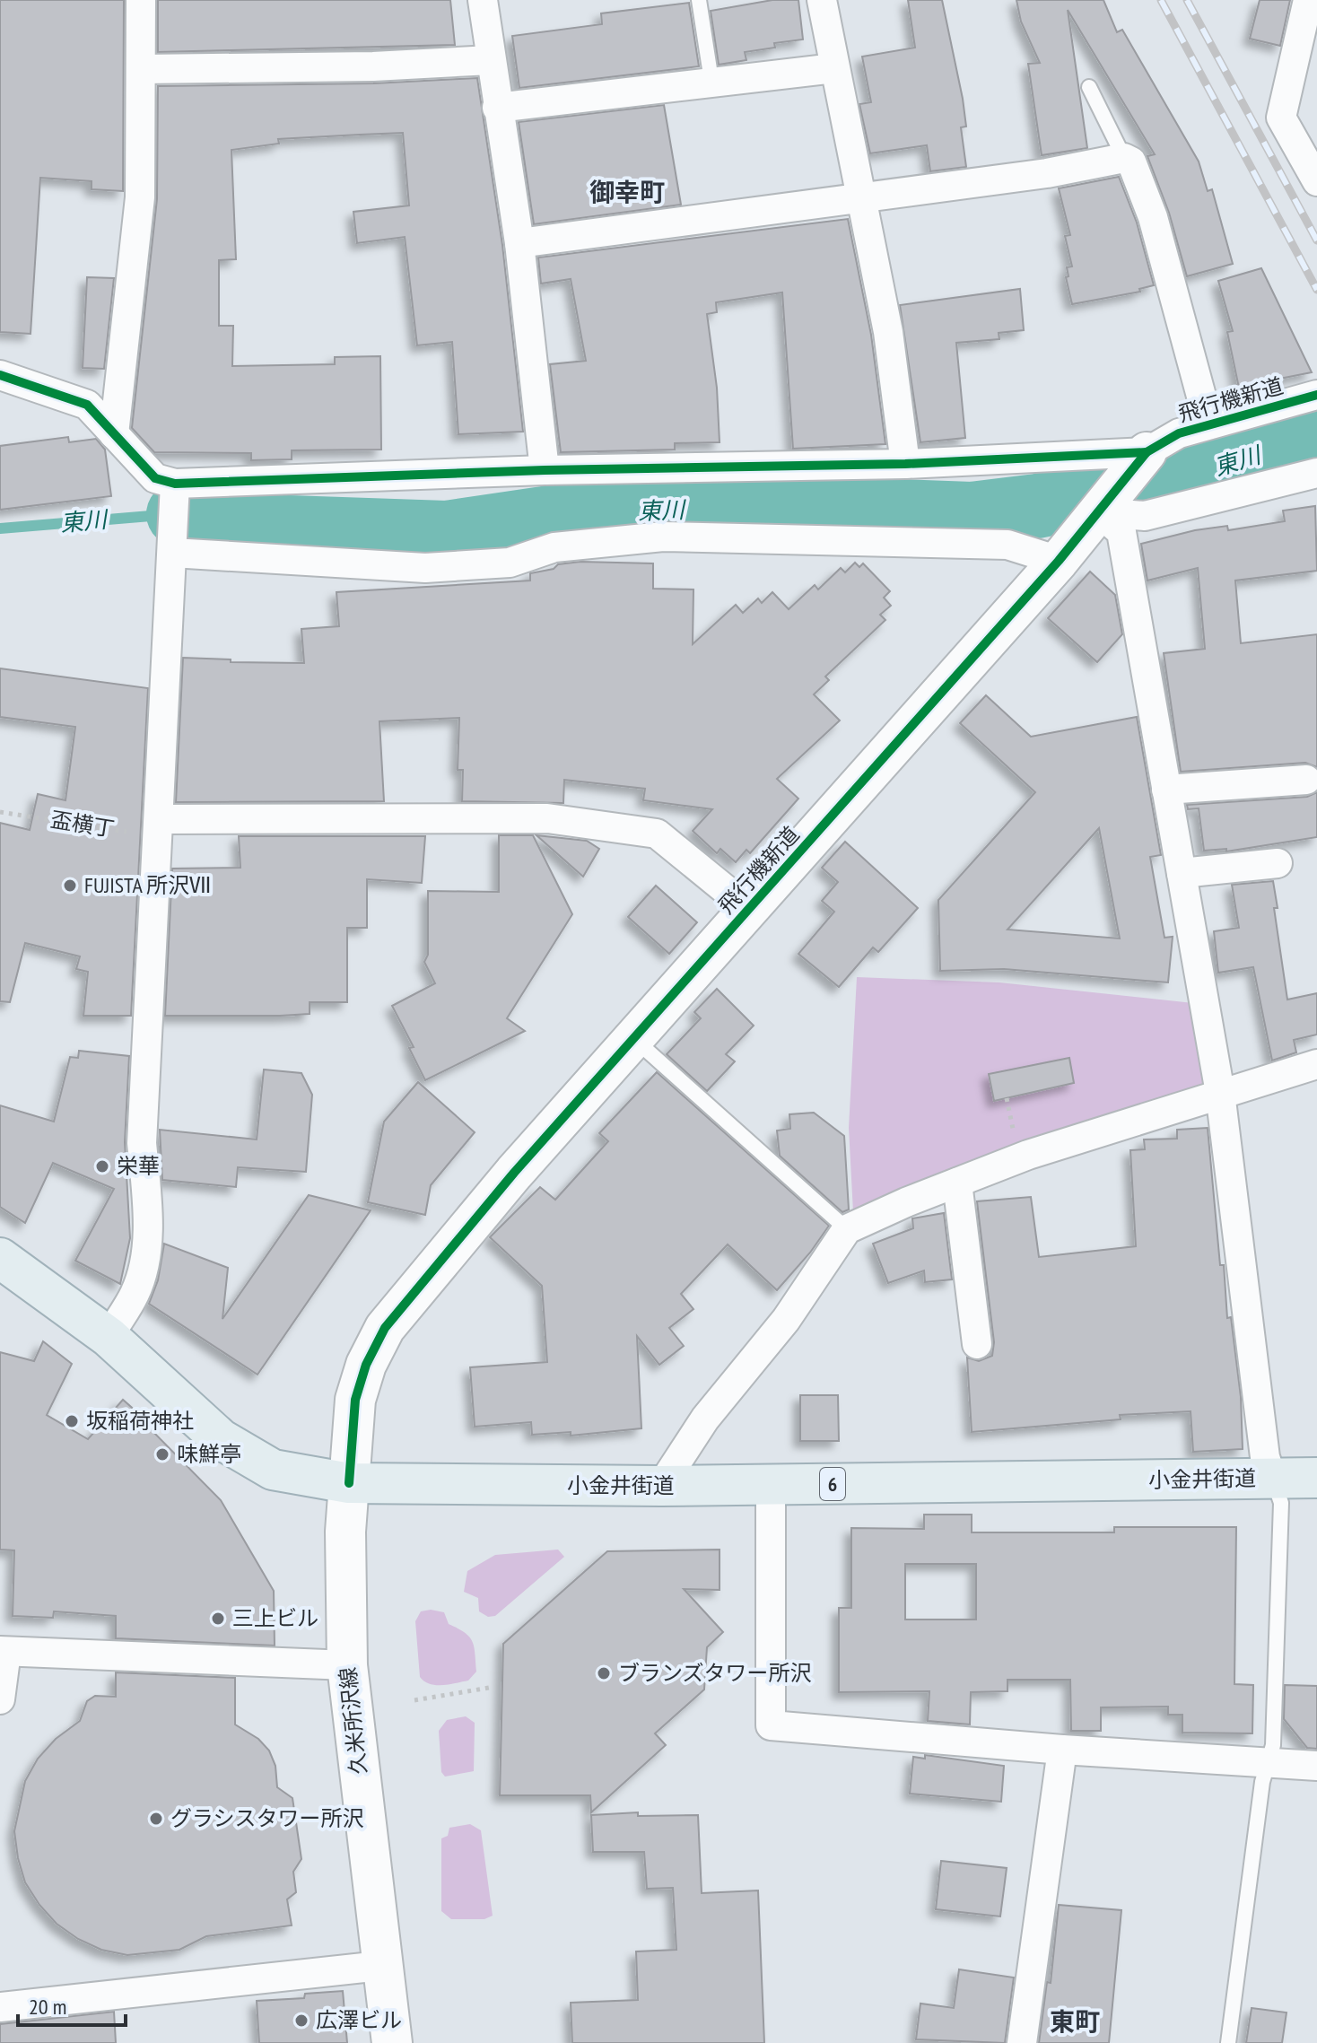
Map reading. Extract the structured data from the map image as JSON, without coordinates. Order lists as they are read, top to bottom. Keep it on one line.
{"streets":{"main road":["小金井街道","6"],"street":["飛行機新道","久米所沢線"],"path":["盃横丁"]},"crossings":[["飛行機新道","小金井街道"],["飛行機新道","久米所沢線"],["小金井街道","久米所沢線"]],"districts":["御幸町","東町"],"water":["東川"],"places":["FUJISTA 所沢Ⅶ","栄華","坂稲荷神社","味鮮亭","三上ビル","ブランズタワー所沢","グラシスタワー所沢","広澤ビル"],"scale_bar":"20 m"}
